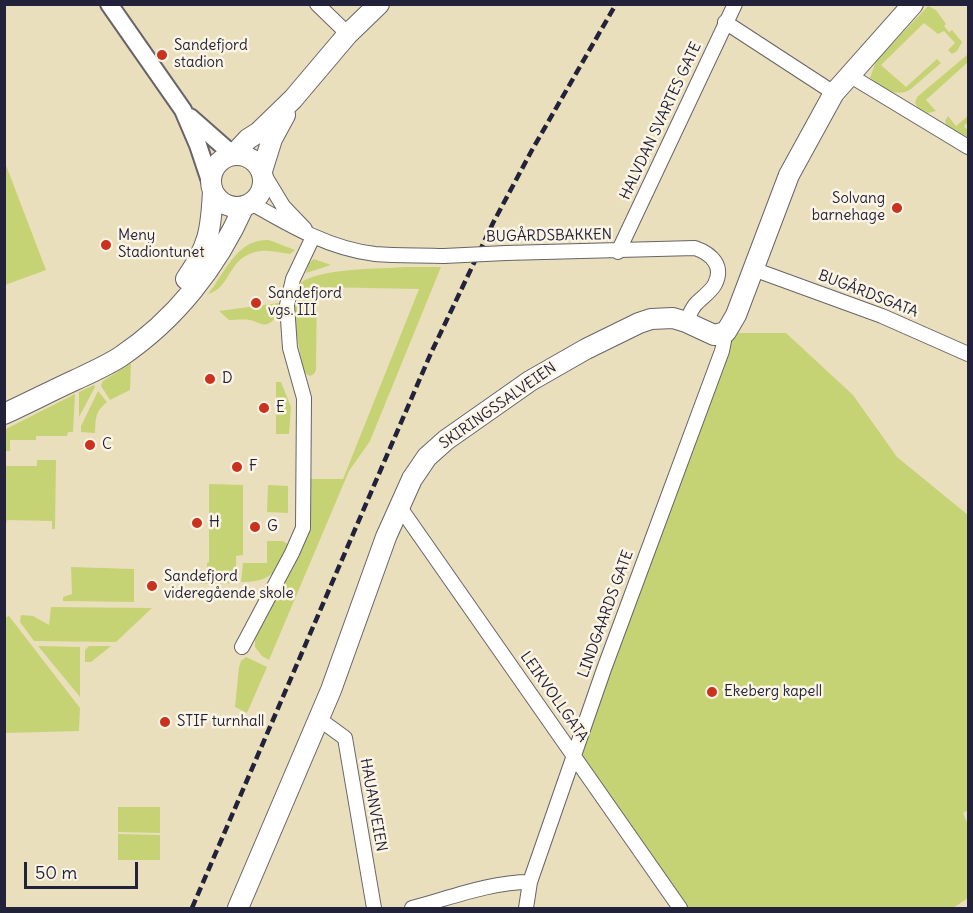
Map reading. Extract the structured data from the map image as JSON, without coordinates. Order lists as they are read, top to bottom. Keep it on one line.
{"streets":{"main road":["SKIRINGSSALVEIEN"],"street":["HALVDAN SVARTES GATE","BUGÅRDSBAKKEN","BUGÅRDSGATA","LINDGAARDS GATE","LEIKVOLLGATA","HAUANVEIEN"]},"crossings":[["HALVDAN SVARTES GATE","BUGÅRDSBAKKEN"],["BUGÅRDSBAKKEN","SKIRINGSSALVEIEN"],["SKIRINGSSALVEIEN","LINDGAARDS GATE"],["SKIRINGSSALVEIEN","LEIKVOLLGATA"],["SKIRINGSSALVEIEN","HAUANVEIEN"],["LINDGAARDS GATE","LEIKVOLLGATA"]],"places":["Sandefjord stadion","Solvang barnehage","Meny Stadiontunet","Sandefjord vgs. III","D","E","C","F","H","G","Sandefjord videregående skole","Ekeberg kapell","STIF turnhall"],"scale_bar":"50 m"}
